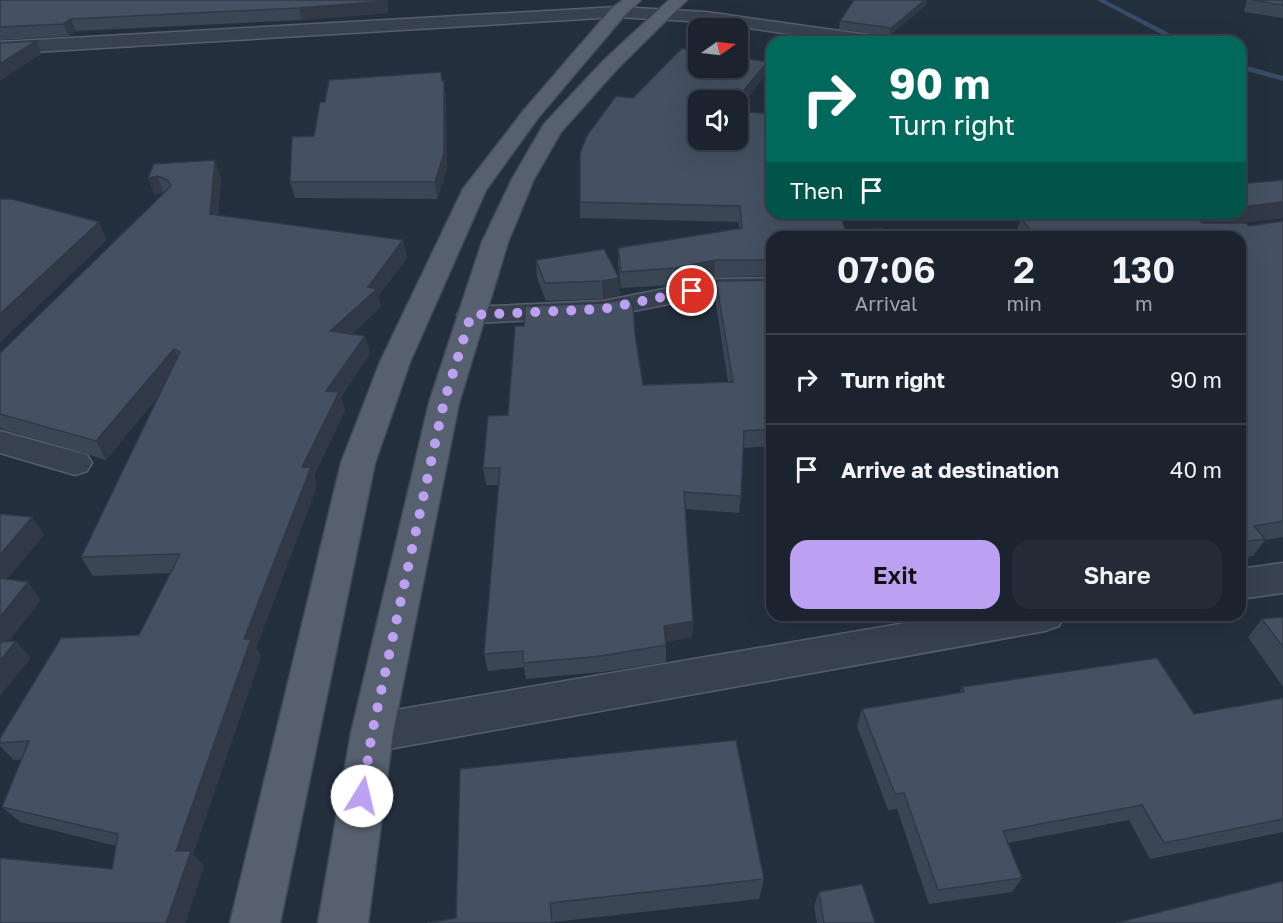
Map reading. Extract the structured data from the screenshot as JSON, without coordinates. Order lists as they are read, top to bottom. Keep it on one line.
{"north":"right","page":{"turn":["90 m","Turn right"],"then":"Then","eta":["07:06","Arrival","2","min","130","m"],"list":[{"name":"Turn right","value":"90 m"},{"name":"Arrive at destination","value":"40 m"}],"buttons":["Exit","Share"]}}
